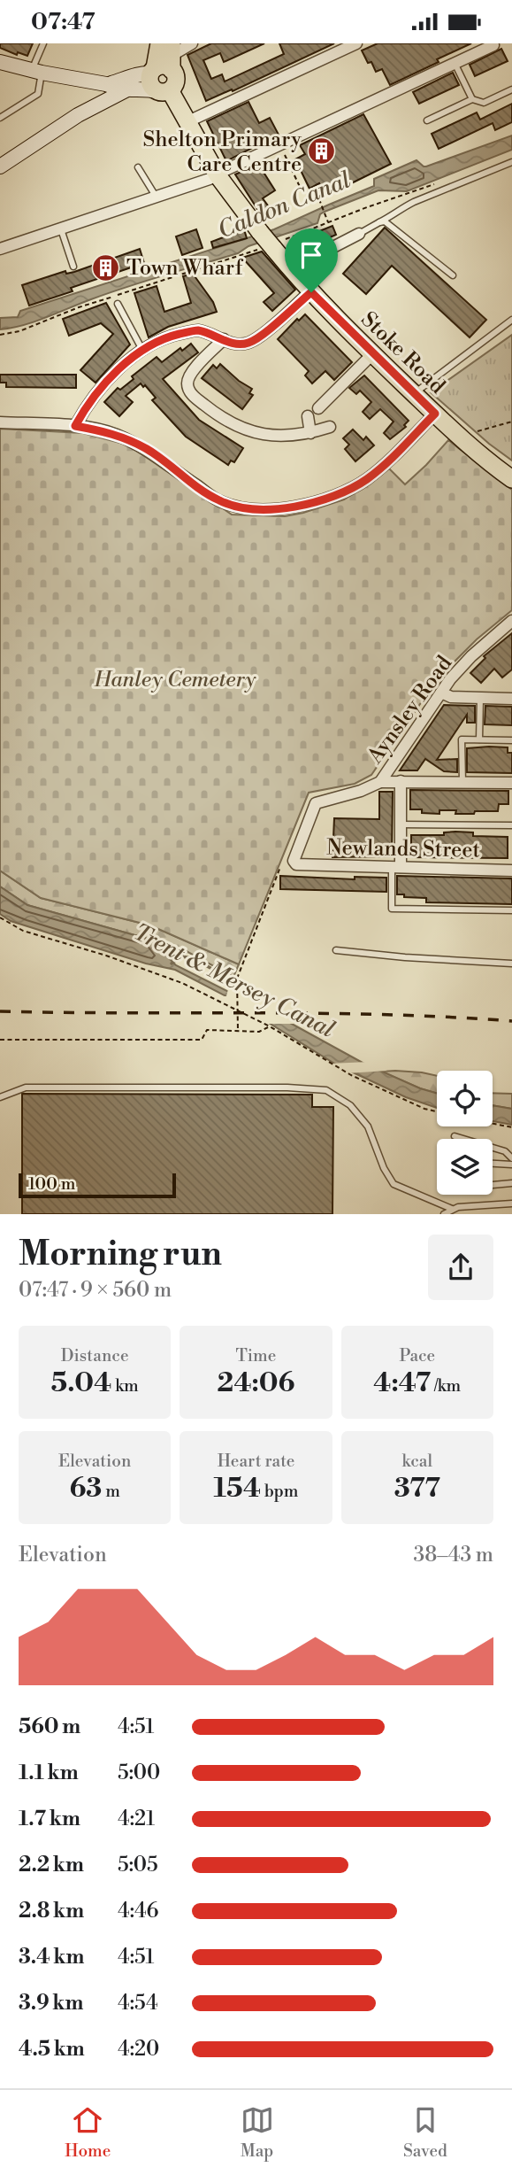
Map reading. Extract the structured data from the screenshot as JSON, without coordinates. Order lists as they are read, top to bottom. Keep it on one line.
{"streets":{"main road":["Stoke Road"],"street":["Aynsley Road","Newlands Street"]},"crossings":[["Aynsley Road","Newlands Street"]],"water":["Caldon Canal","Trent & Mersey Canal"],"parks":["Hanley Cemetery"],"places":{"building":["Shelton Primary Care Centre","Town Wharf"]},"scale_bar":"100 m","page":{"status":"07:47","scale":"100 m","heading":["Morning run","07:47 · 9 × 560 m"],"stats":[["Distance","5.04 km"],["Time","24:06"],["Pace","4:47 /km"],["Elevation","63 m"],["Heart rate","154 bpm"],["kcal","377"]],"chart":["Elevation","38–43 m"],"list":[{"name":"560 m","note":"4:51"},{"name":"1.1 km","note":"5:00"},{"name":"1.7 km","note":"4:21"},{"name":"2.2 km","note":"5:05"},{"name":"2.8 km","note":"4:46"},{"name":"3.4 km","note":"4:51"},{"name":"3.9 km","note":"4:54"},{"name":"4.5 km","note":"4:20"}],"tabs":["Home","Map","Saved"]}}
